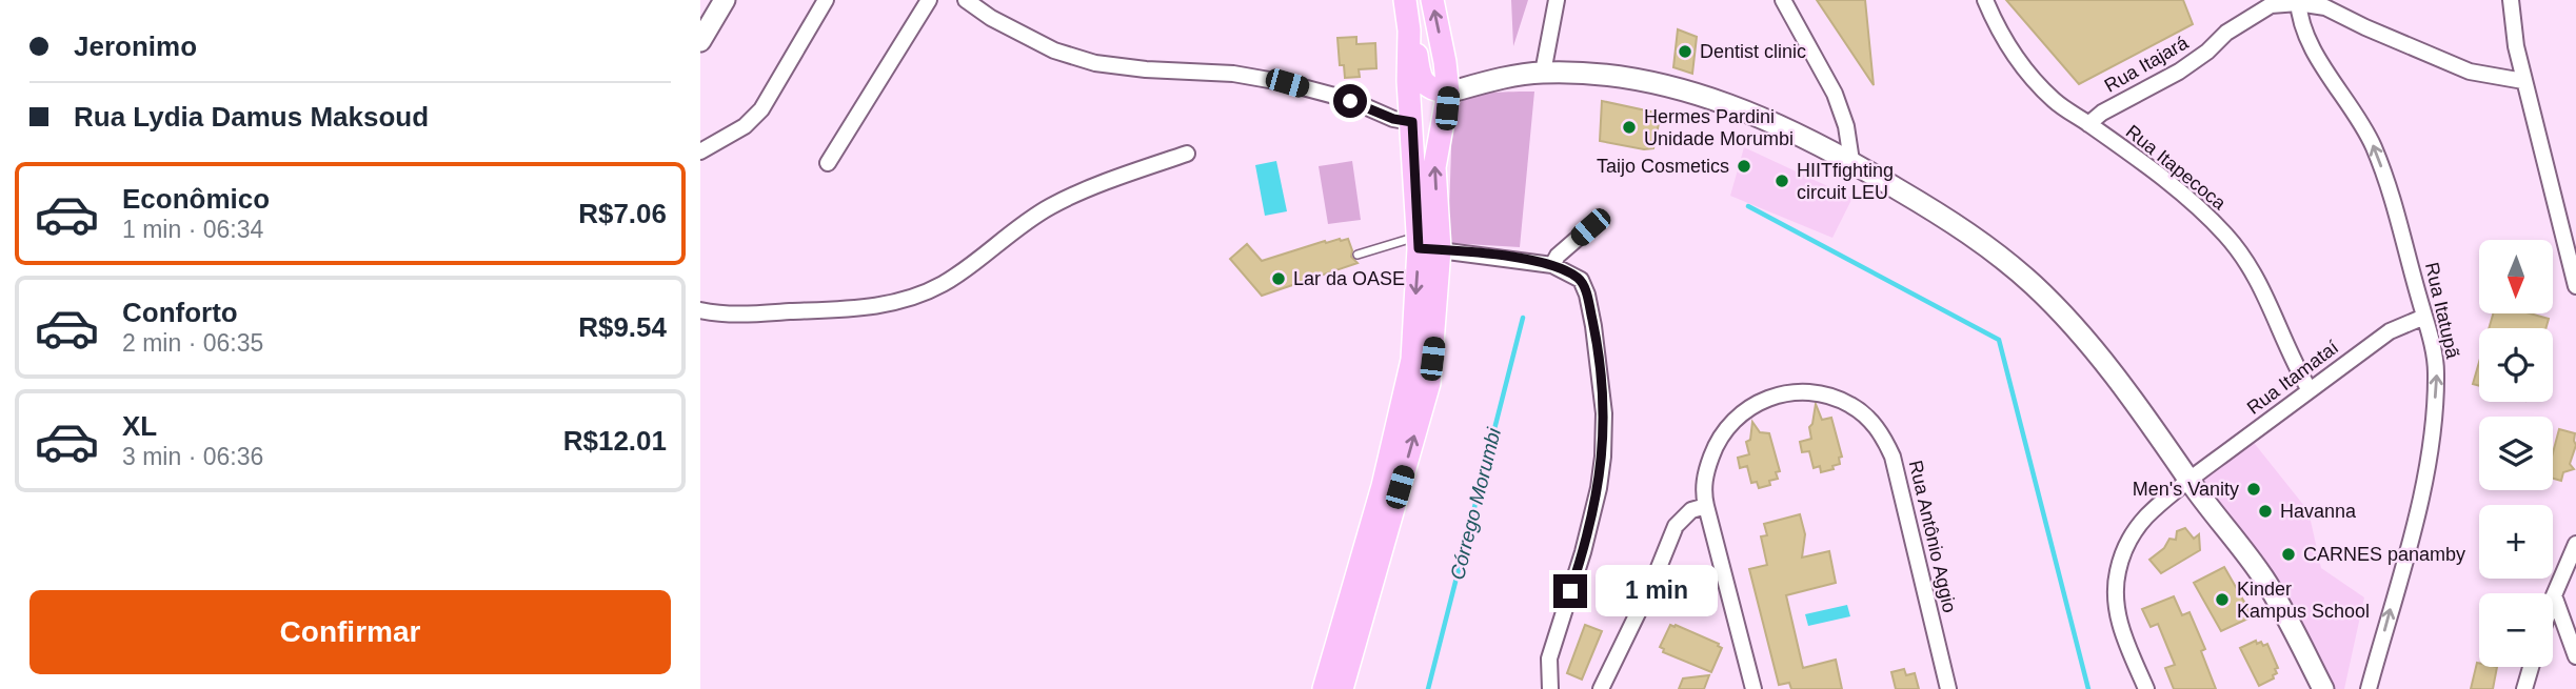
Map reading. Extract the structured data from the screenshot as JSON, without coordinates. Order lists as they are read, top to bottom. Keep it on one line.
{"streets":{"street":["Rua Itajará","Rua Itapecoca","Rua Itatupã","Rua Itamataí","Rua Antônio Aggio"]},"crossings":[["Rua Itajará","Rua Itapecoca"],["Rua Itajará","Rua Itatupã"],["Rua Itapecoca","Rua Itamataí"],["Rua Itatupã","Rua Itamataí"]],"one_way":["Rua Itatupã"],"water":["Córrego Morumbi"],"places":["Dentist clinic","Hermes Pardini Unidade Morumbi","Taijo Cosmetics","HIITfighting circuit LEU","Lar da OASE","Men's Vanity","Havanna","CARNES panamby","Kinder Kampus School"],"north":"bottom","page":{"banner":["Jeronimo","Rua Lydia Damus Maksoud"],"list":[{"name":"Econômico","note":"1 min · 06:34","value":"R$7.06"},{"name":"Conforto","note":"2 min · 06:35","value":"R$9.54"},{"name":"XL","note":"3 min · 06:36","value":"R$12.01"}],"map_buttons":["+","−"],"bubble":"1 min","buttons":"Confirmar"}}
